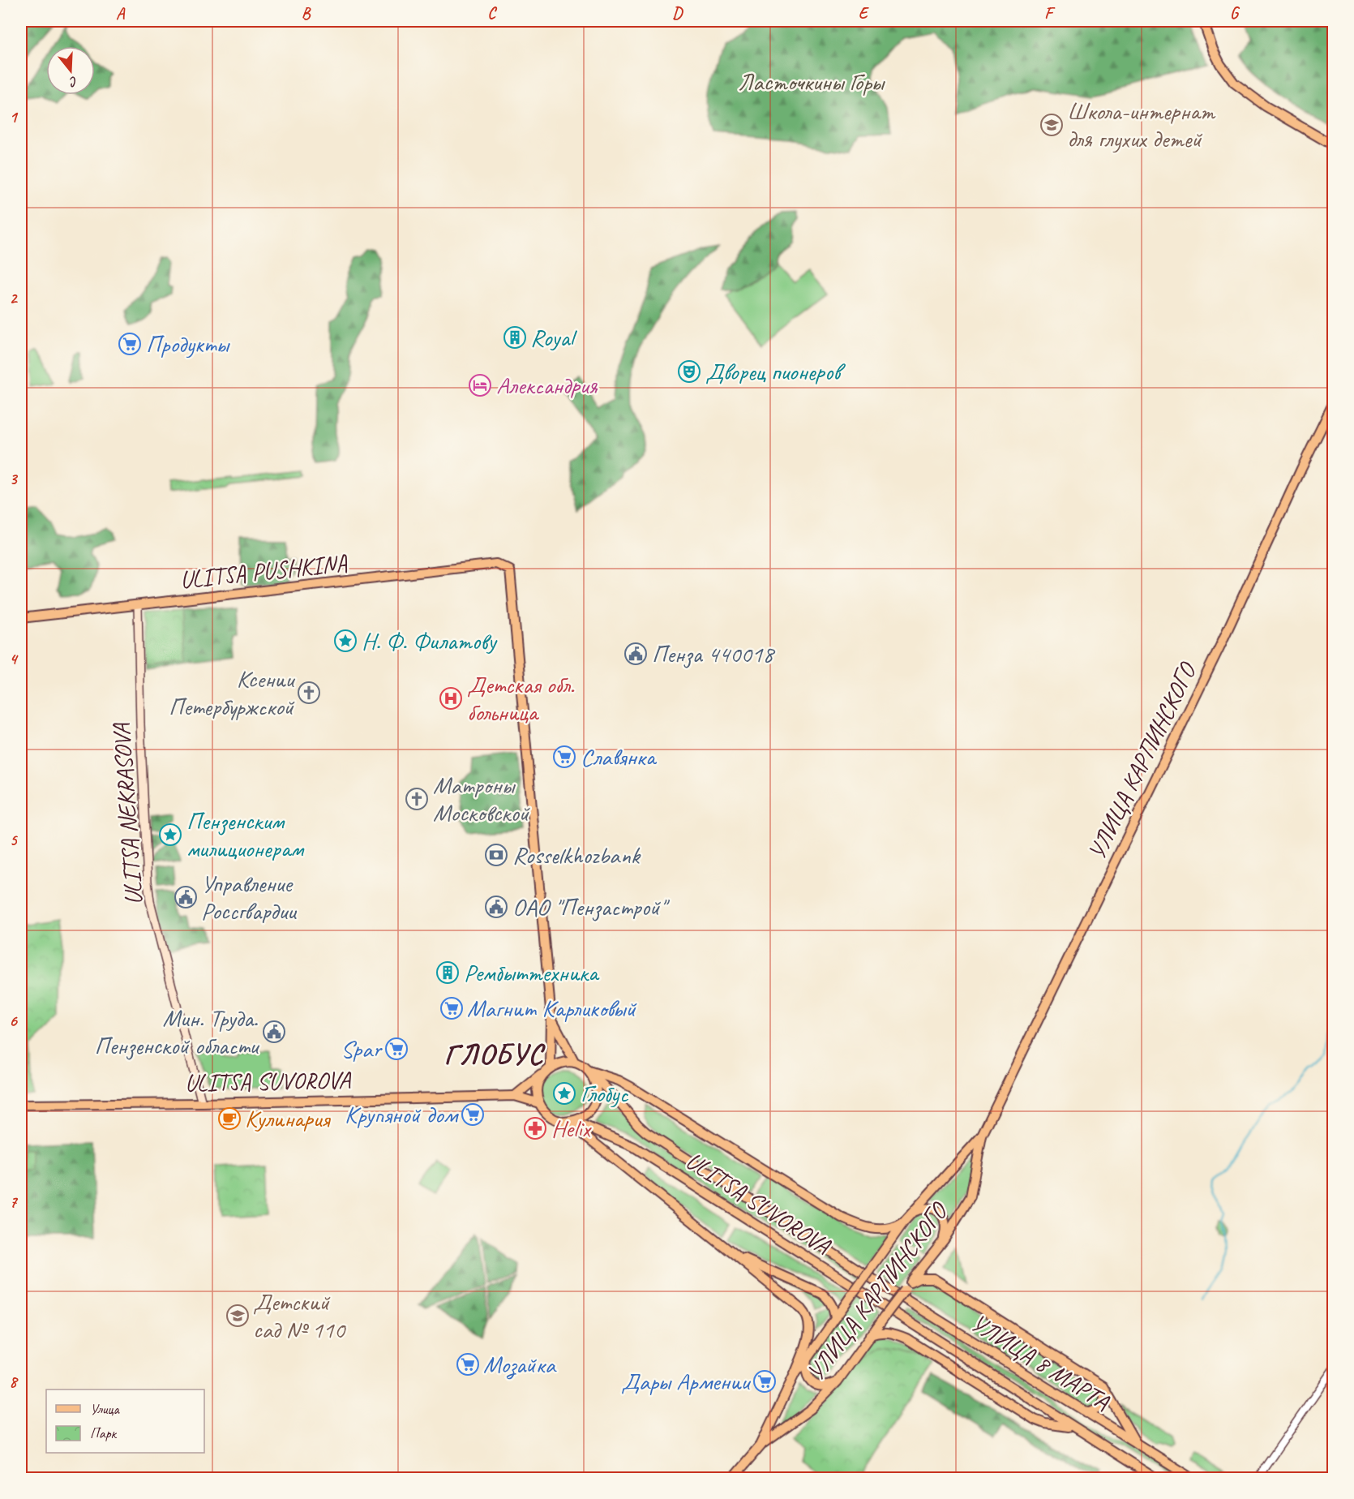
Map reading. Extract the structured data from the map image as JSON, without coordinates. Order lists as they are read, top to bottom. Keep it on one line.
{"streets":{"main road":["ULITSA PUSHKINA","УЛИЦА КАРПИНСКОГО","ULITSA NEKRASOVA","ULITSA SUVOROVA","УЛИЦА 8 МАРТА"]},"crossings":[["ULITSA PUSHKINA","ULITSA NEKRASOVA"],["ULITSA NEKRASOVA","ULITSA SUVOROVA"],["ULITSA SUVOROVA","УЛИЦА 8 МАРТА"]],"districts":["ГЛОБУС"],"parks":["Ласточкины Горы"],"places":{"school or university":["Школа-интернат для глухих детей","Детский сад № 110"],"building":["Royal","Рембыттехника"],"supermarket":["Продукты","Славянка","Магнит Карликовый","Spar","Крупяной дом","Мозайка","Дары Армении"],"theatre":["Дворец пионеров"],"hotel":["Александрия"],"place":["Н. Ф. Филатову","Пензенским милиционерам","Глобус"],"public building":["Пенза 440018","Управление Россгвардии","ОАО \"Пензастрой\"","Мин. Труда. Пензенской области"],"church":["Ксении Петербуржской","Матроны Московской"],"hospital":["Детская обл. больница"],"bank":["Rosselkhozbank"],"cafe":["Кулинария"],"pharmacy":["Helix"]},"legend":["Улица","Парк"],"north":"bottom","grid":{"columns":["A","B","C","D","E","F","G"],"rows":["1","2","3","4","5","6","7","8"]}}
